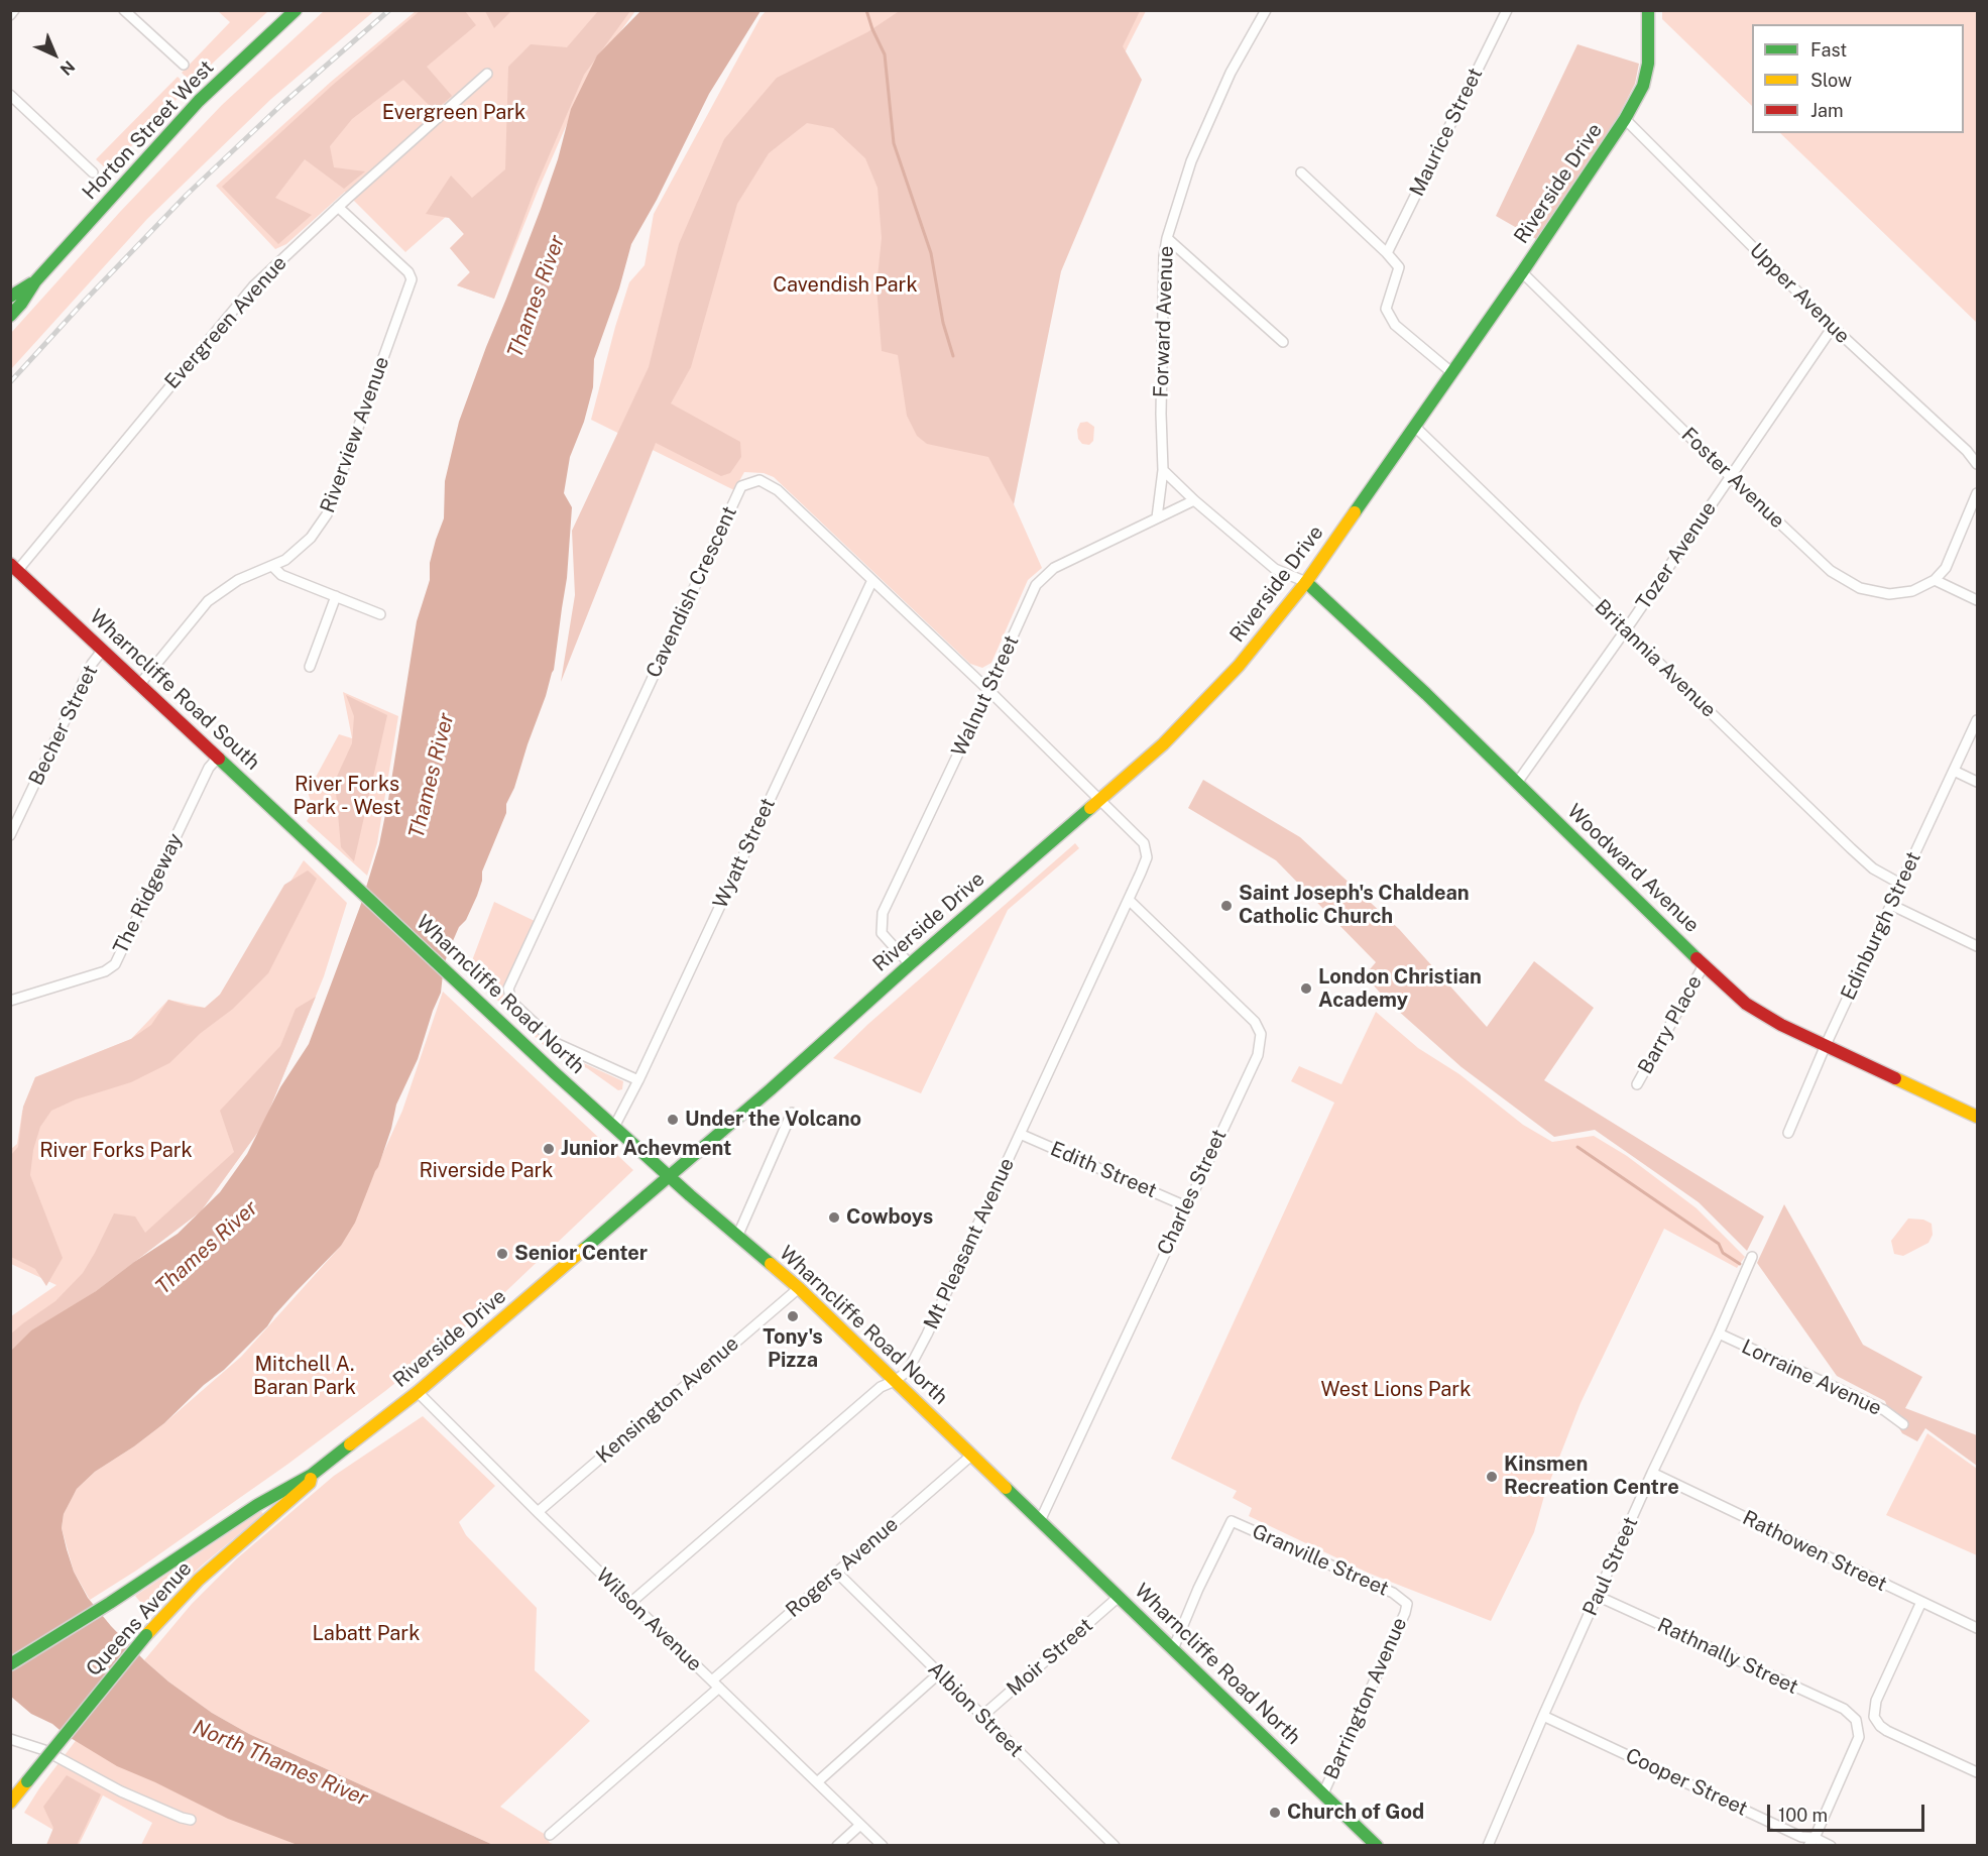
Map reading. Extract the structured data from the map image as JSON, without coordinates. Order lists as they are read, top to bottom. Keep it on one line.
{"streets":{"main road":["Horton Street West","Riverside Drive","Wharncliffe Road South","Woodward Avenue","Wharncliffe Road North","Queens Avenue"],"street":["Maurice Street","Upper Avenue","Forward Avenue","Evergreen Avenue","Riverview Avenue","Foster Avenue","Tozer Avenue","Cavendish Crescent","Britannia Avenue","Walnut Street","Becher Street","Wyatt Street","The Ridgeway","Edinburgh Street","Barry Place","Edith Street","Charles Street","Mt Pleasant Avenue","Lorraine Avenue","Kensington Avenue","Rathowen Street","Granville Street","Paul Street","Rogers Avenue","Wilson Avenue","Rathnally Street","Moir Street","Barrington Avenue","Albion Street","Cooper Street"]},"crossings":[["Riverside Drive","Upper Avenue"],["Riverside Drive","Foster Avenue"],["Riverside Drive","Cavendish Crescent"],["Riverside Drive","Britannia Avenue"],["Riverside Drive","Walnut Street"],["Riverside Drive","Woodward Avenue"],["Riverside Drive","Wharncliffe Road North"],["Riverside Drive","Mt Pleasant Avenue"],["Riverside Drive","Queens Avenue"],["Riverside Drive","Wilson Avenue"],["Upper Avenue","Tozer Avenue"],["Forward Avenue","Walnut Street"],["Evergreen Avenue","Riverview Avenue"],["Evergreen Avenue","Wharncliffe Road South"],["Riverview Avenue","Wharncliffe Road South"],["Foster Avenue","Tozer Avenue"],["Tozer Avenue","Britannia Avenue"],["Tozer Avenue","Woodward Avenue"],["Cavendish Crescent","Walnut Street"],["Cavendish Crescent","Wyatt Street"],["Cavendish Crescent","Mt Pleasant Avenue"],["Britannia Avenue","Edinburgh Street"],["Wharncliffe Road South","Becher Street"],["Wharncliffe Road South","The Ridgeway"],["Wharncliffe Road South","Wharncliffe Road North"],["Wyatt Street","Wharncliffe Road North"],["Woodward Avenue","Edinburgh Street"],["Woodward Avenue","Barry Place"],["Wharncliffe Road North","Charles Street"],["Wharncliffe Road North","Mt Pleasant Avenue"],["Wharncliffe Road North","Kensington Avenue"],["Wharncliffe Road North","Granville Street"],["Wharncliffe Road North","Rogers Avenue"],["Wharncliffe Road North","Moir Street"],["Wharncliffe Road North","Barrington Avenue"],["Edith Street","Charles Street"],["Edith Street","Mt Pleasant Avenue"],["Charles Street","Mt Pleasant Avenue"],["Mt Pleasant Avenue","Wilson Avenue"],["Lorraine Avenue","Paul Street"],["Kensington Avenue","Wilson Avenue"],["Rathowen Street","Paul Street"],["Granville Street","Barrington Avenue"],["Paul Street","Rathnally Street"],["Paul Street","Cooper Street"],["Rogers Avenue","Wilson Avenue"],["Rogers Avenue","Albion Street"],["Rathnally Street","Cooper Street"],["Moir Street","Albion Street"]],"water":["Thames River","North Thames River"],"parks":["Evergreen Park","Cavendish Park","River Forks Park - West","River Forks Park","Riverside Park","Mitchell A. Baran Park","West Lions Park","Labatt Park"],"places":["Saint Joseph's Chaldean Catholic Church","London Christian Academy","Under the Volcano","Junior Achevment","Cowboys","Senior Center","Tony's Pizza","Kinsmen Recreation Centre","Church of God"],"legend":["Fast","Slow","Jam"],"scale_bar":"100 m","north":"bottom right"}
